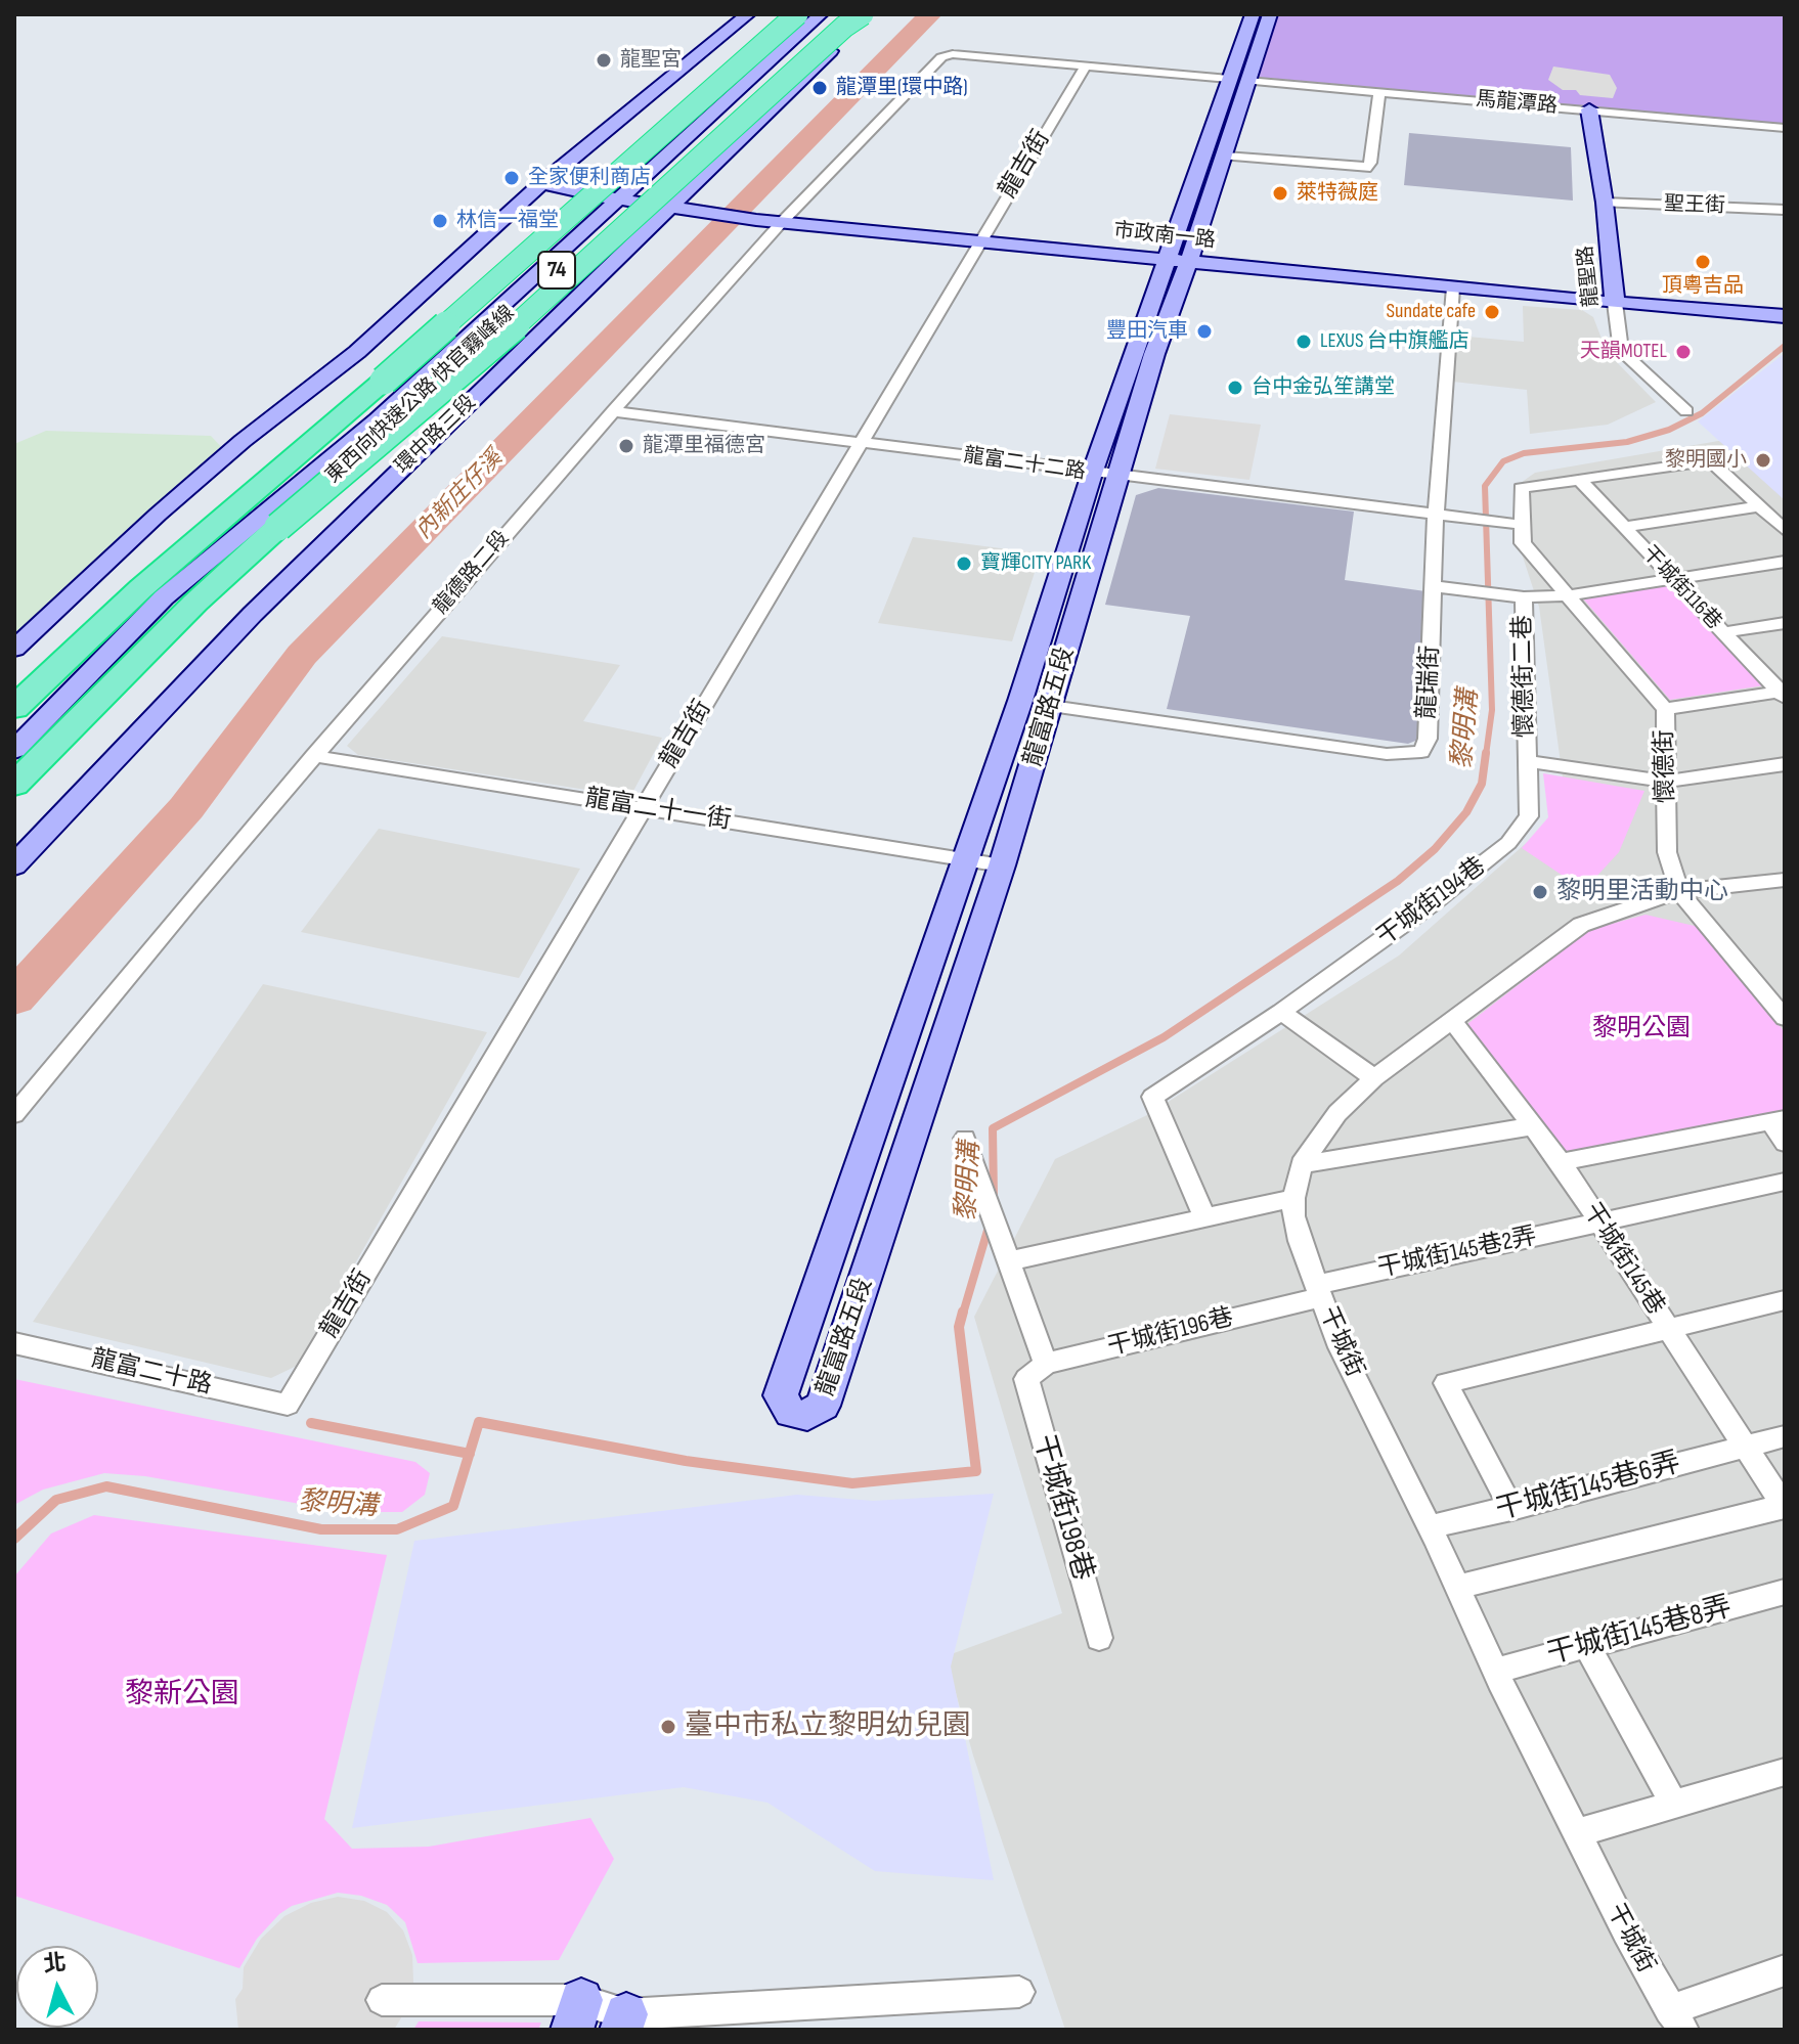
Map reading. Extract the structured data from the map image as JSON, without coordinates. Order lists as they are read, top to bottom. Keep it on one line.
{"streets":{"highway":["74","東西向快速公路 快官霧峰線"],"street":["馬龍潭路","龍吉街","聖王街","市政南一路","龍聖路","環中路三段","龍富二十二路","龍德路二段","干城街116巷","懷德街二巷","龍瑞街","龍富路五段","懷德街","龍富二十一街","干城街194巷","干城街145巷2弄","干城街145巷","干城街196巷","干城街","龍富二十路","干城街145巷6弄","干城街198巷","干城街145巷8弄"]},"crossings":[["馬龍潭路","龍聖路"],["馬龍潭路","龍富路五段"],["龍吉街","市政南一路"],["龍吉街","龍富二十二路"],["龍吉街","龍德路二段"],["龍吉街","龍富二十一街"],["龍吉街","龍富二十路"],["聖王街","龍聖路"],["市政南一路","龍聖路"],["市政南一路","環中路三段"],["市政南一路","龍德路二段"],["市政南一路","龍瑞街"],["市政南一路","龍富路五段"],["龍富二十二路","龍德路二段"],["龍富二十二路","龍瑞街"],["龍富二十二路","龍富路五段"],["龍德路二段","龍富二十一街"],["干城街116巷","懷德街"],["懷德街二巷","懷德街"],["懷德街二巷","干城街194巷"],["龍瑞街","龍富路五段"],["龍富路五段","龍富二十一街"],["懷德街","干城街"],["干城街145巷2弄","干城街145巷"],["干城街145巷2弄","干城街196巷"],["干城街145巷2弄","干城街"],["干城街145巷","干城街"],["干城街145巷","干城街145巷6弄"],["干城街196巷","干城街"],["干城街196巷","干城街198巷"],["干城街","干城街145巷6弄"],["干城街","干城街145巷8弄"]],"water":["內新庄仔溪","黎明溝"],"parks":["黎明公園","黎新公園"],"places":["龍聖宮","龍潭里(環中路)","全家便利商店","萊特薇庭","林信一福堂","頂粵吉品","Sundate cafe","豐田汽車","LEXUS 台中旗艦店","天韻MOTEL","台中金弘笙講堂","龍潭里福德宮","黎明國小","寶輝CITY PARK","黎明里活動中心","臺中市私立黎明幼兒園"],"north":"top"}
